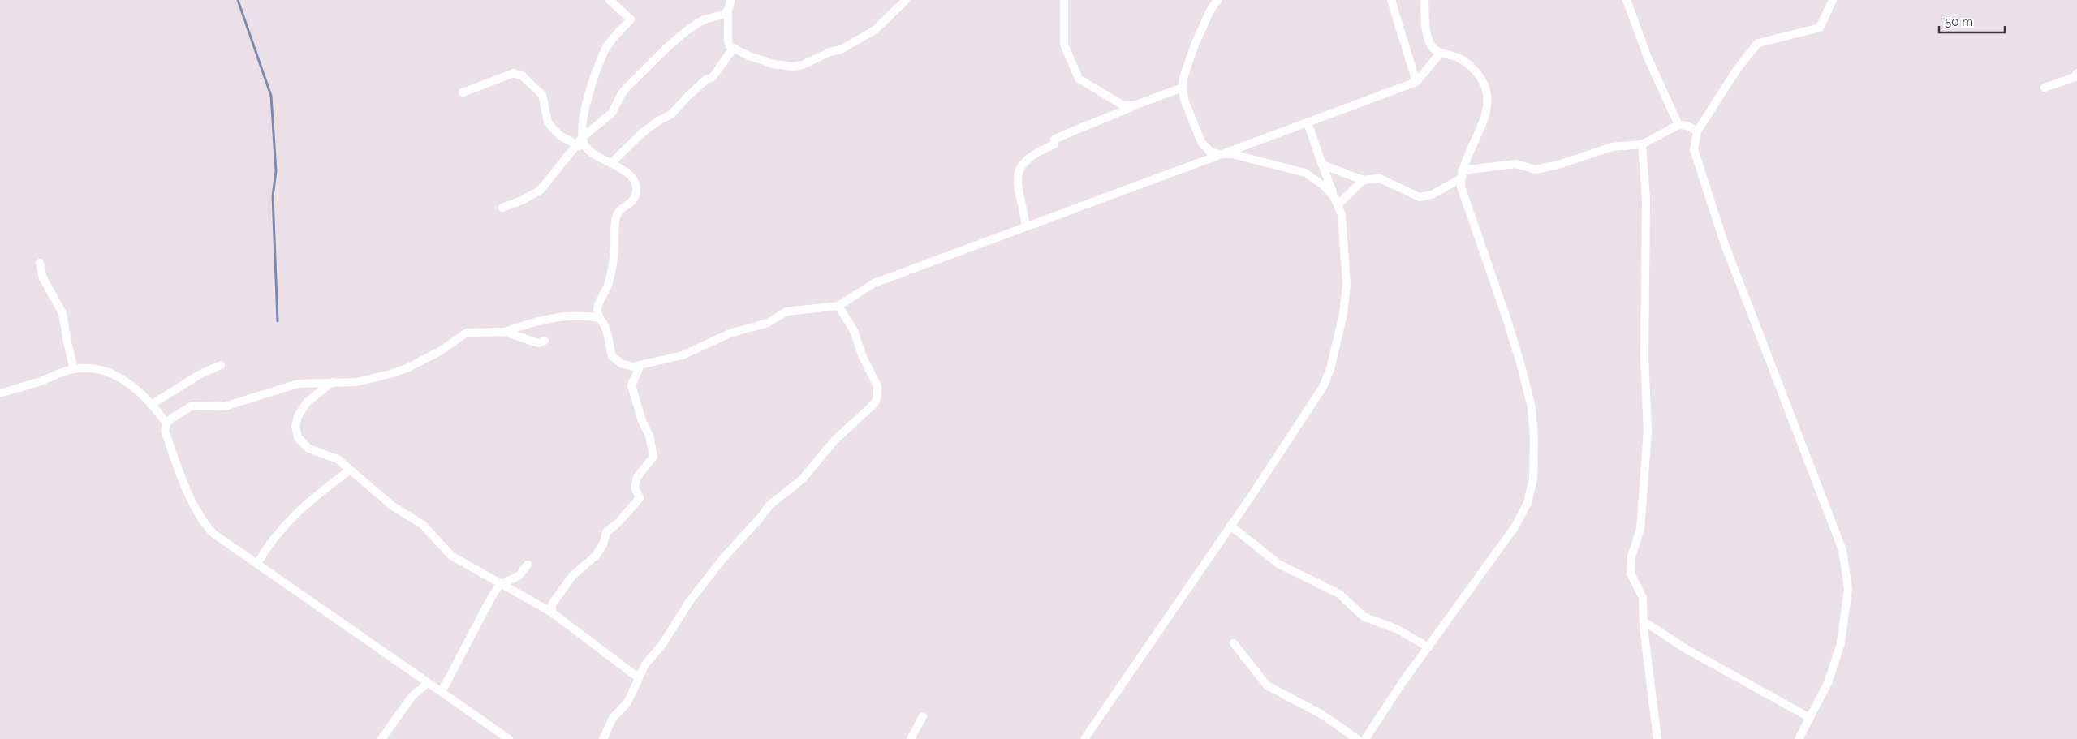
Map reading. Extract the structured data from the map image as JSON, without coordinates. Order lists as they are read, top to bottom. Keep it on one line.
{"scale_bar":"50 m"}
